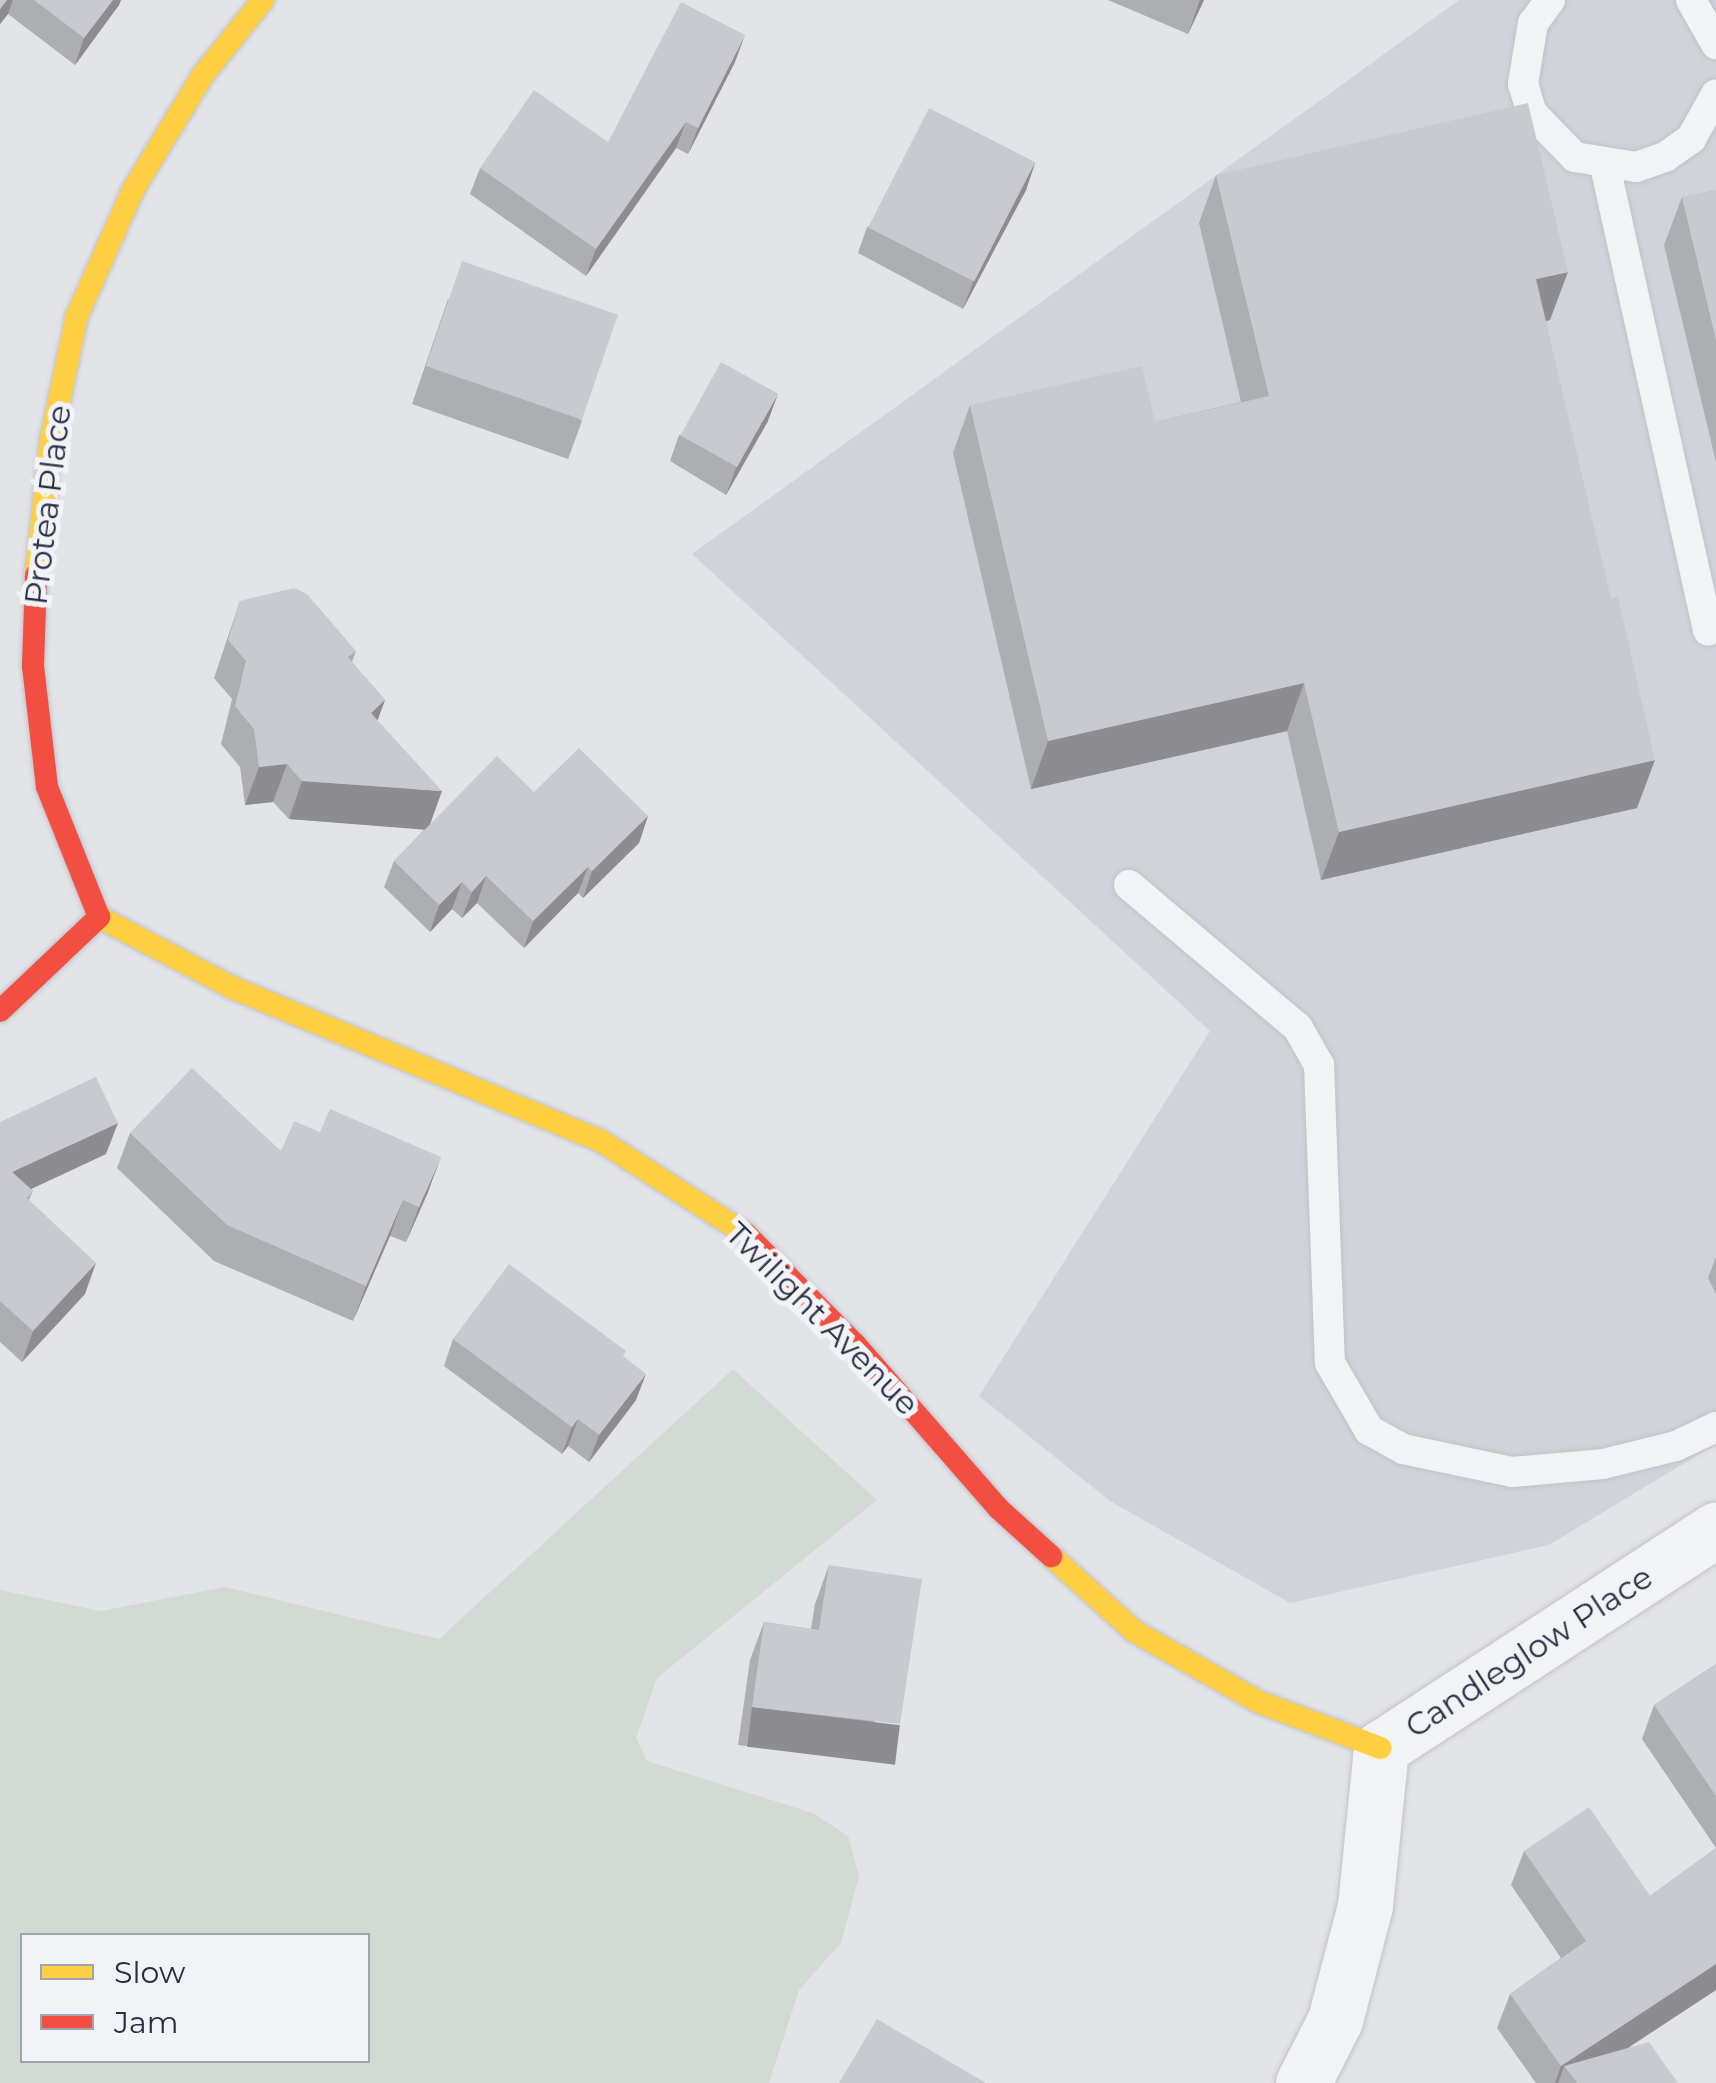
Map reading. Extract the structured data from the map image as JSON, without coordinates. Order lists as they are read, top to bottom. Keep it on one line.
{"streets":{"street":["Protea Place","Twilight Avenue","Candleglow Place"]},"crossings":[["Protea Place","Twilight Avenue"],["Twilight Avenue","Candleglow Place"]],"legend":["Slow","Jam"]}
